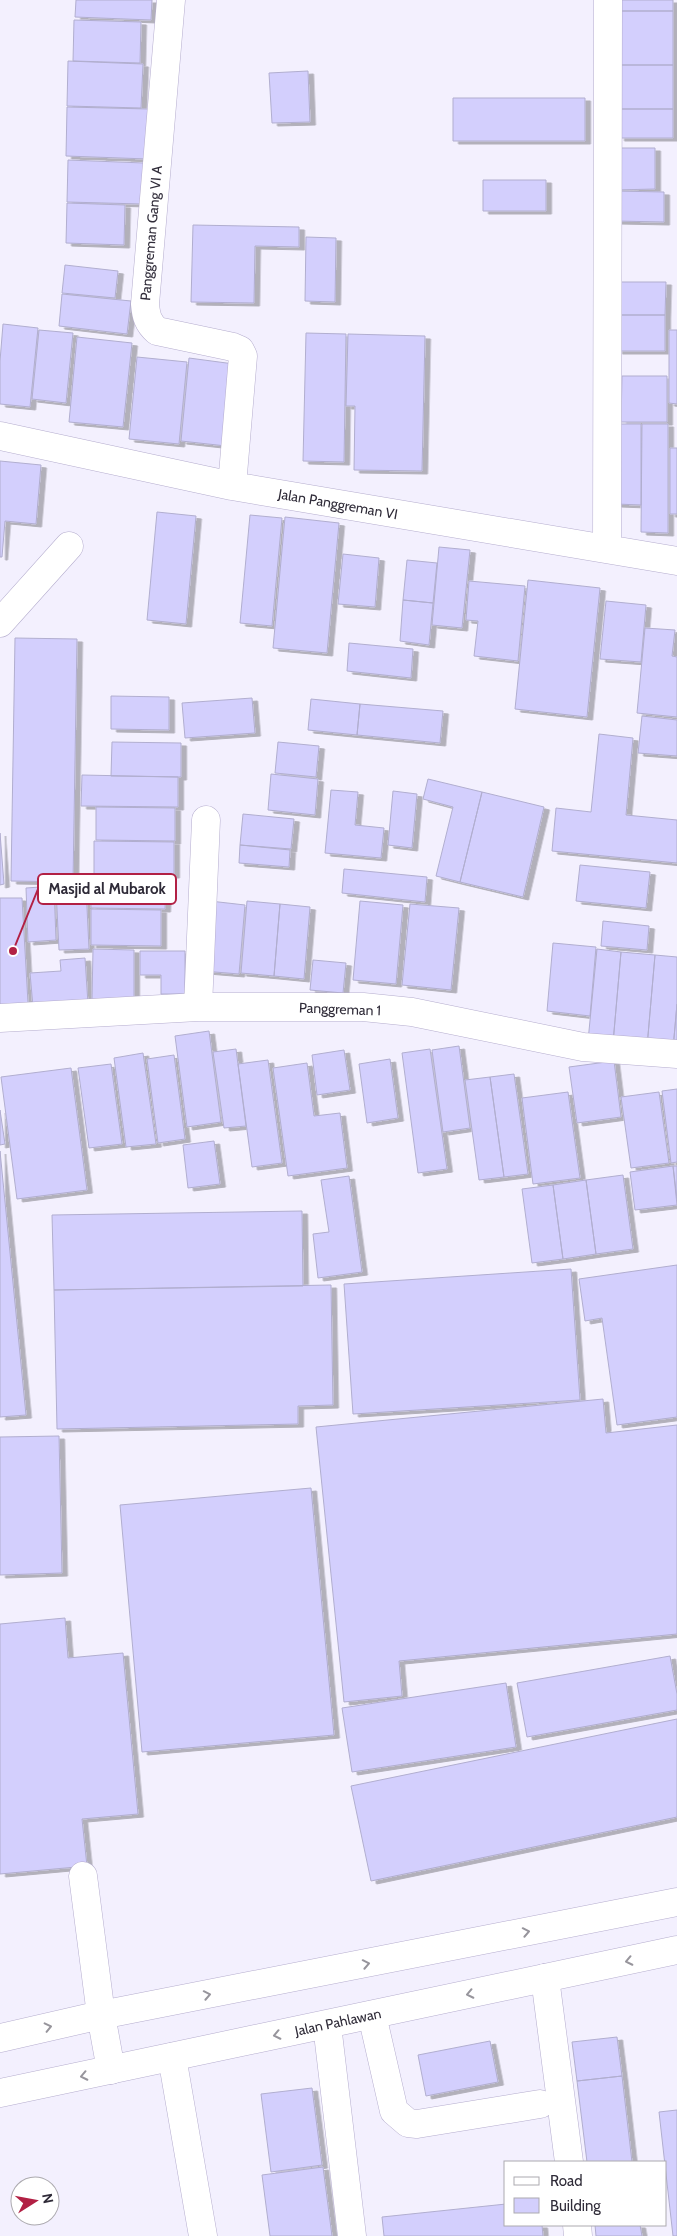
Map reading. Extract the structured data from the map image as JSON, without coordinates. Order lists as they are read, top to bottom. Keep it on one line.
{"streets":{"street":["Panggreman Gang VI A","Jalan Panggreman VI","Panggreman 1","Jalan Pahlawan"]},"crossings":[["Panggreman Gang VI A","Jalan Panggreman VI"]],"places":["Masjid al Mubarok"],"legend":["Road","Building"],"north":"right"}
